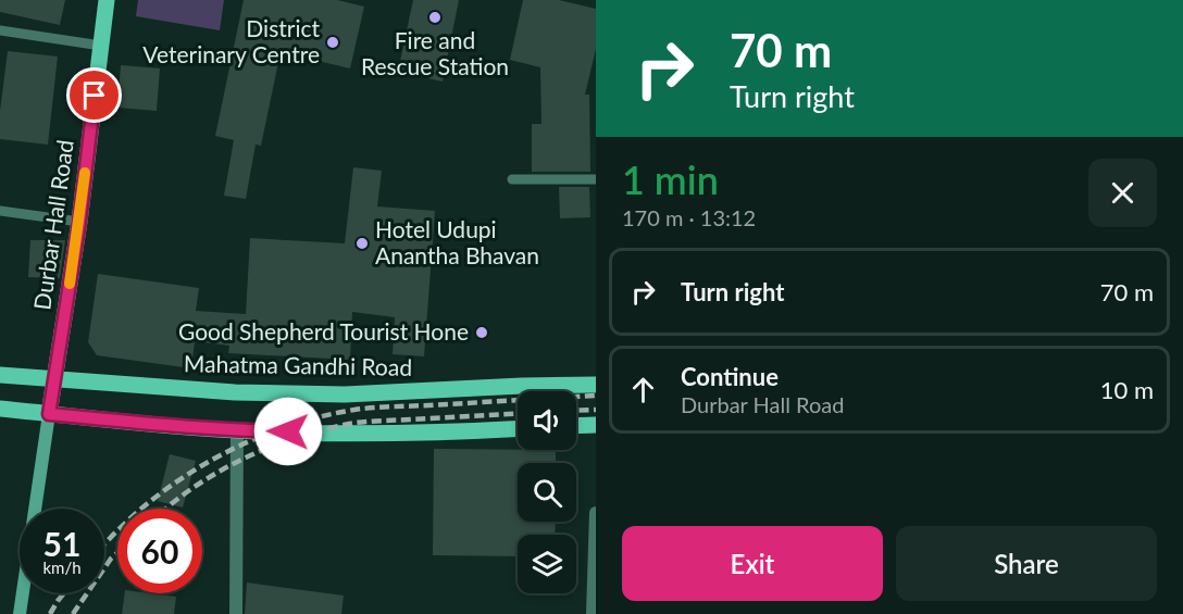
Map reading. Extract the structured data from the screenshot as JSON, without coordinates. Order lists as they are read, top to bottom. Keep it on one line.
{"streets":{"main road":["Durbar Hall Road","Mahatma Gandhi Road"]},"crossings":[["Durbar Hall Road","Mahatma Gandhi Road"]],"places":["Fire and Rescue Station","District Veterinary Centre","Hotel Udupi Anantha Bhavan","Good Shepherd Tourist Hone"],"page":{"turn":["70 m","Turn right"],"heading":["1 min","170 m · 13:12"],"list":[{"name":"Turn right","value":"70 m"},{"name":"Continue","note":"Durbar Hall Road","value":"10 m"}],"speed":"51 km/h","limit":"60","buttons":["Exit","Share"]}}
